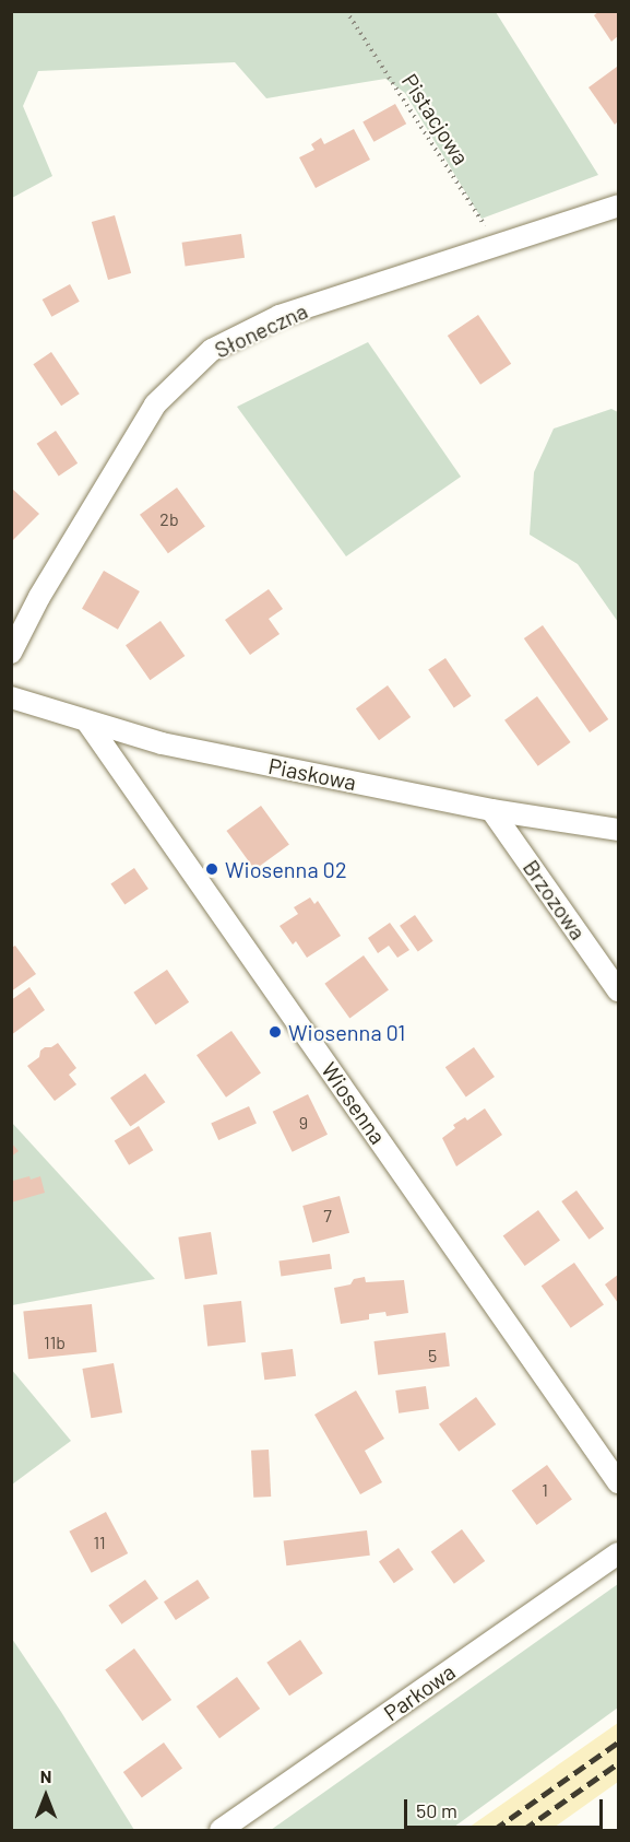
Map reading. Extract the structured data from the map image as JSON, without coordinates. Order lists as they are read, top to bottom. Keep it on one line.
{"streets":{"street":["Słoneczna","Piaskowa","Brzozowa","Wiosenna","Parkowa"],"path":["Pistacjowa"]},"crossings":[["Pistacjowa","Słoneczna"],["Piaskowa","Brzozowa"],["Piaskowa","Wiosenna"]],"places":["Wiosenna 02","Wiosenna 01"],"house_numbers":["2b","9","7","11b","5","1","11"],"scale_bar":"50 m","north":"top"}
